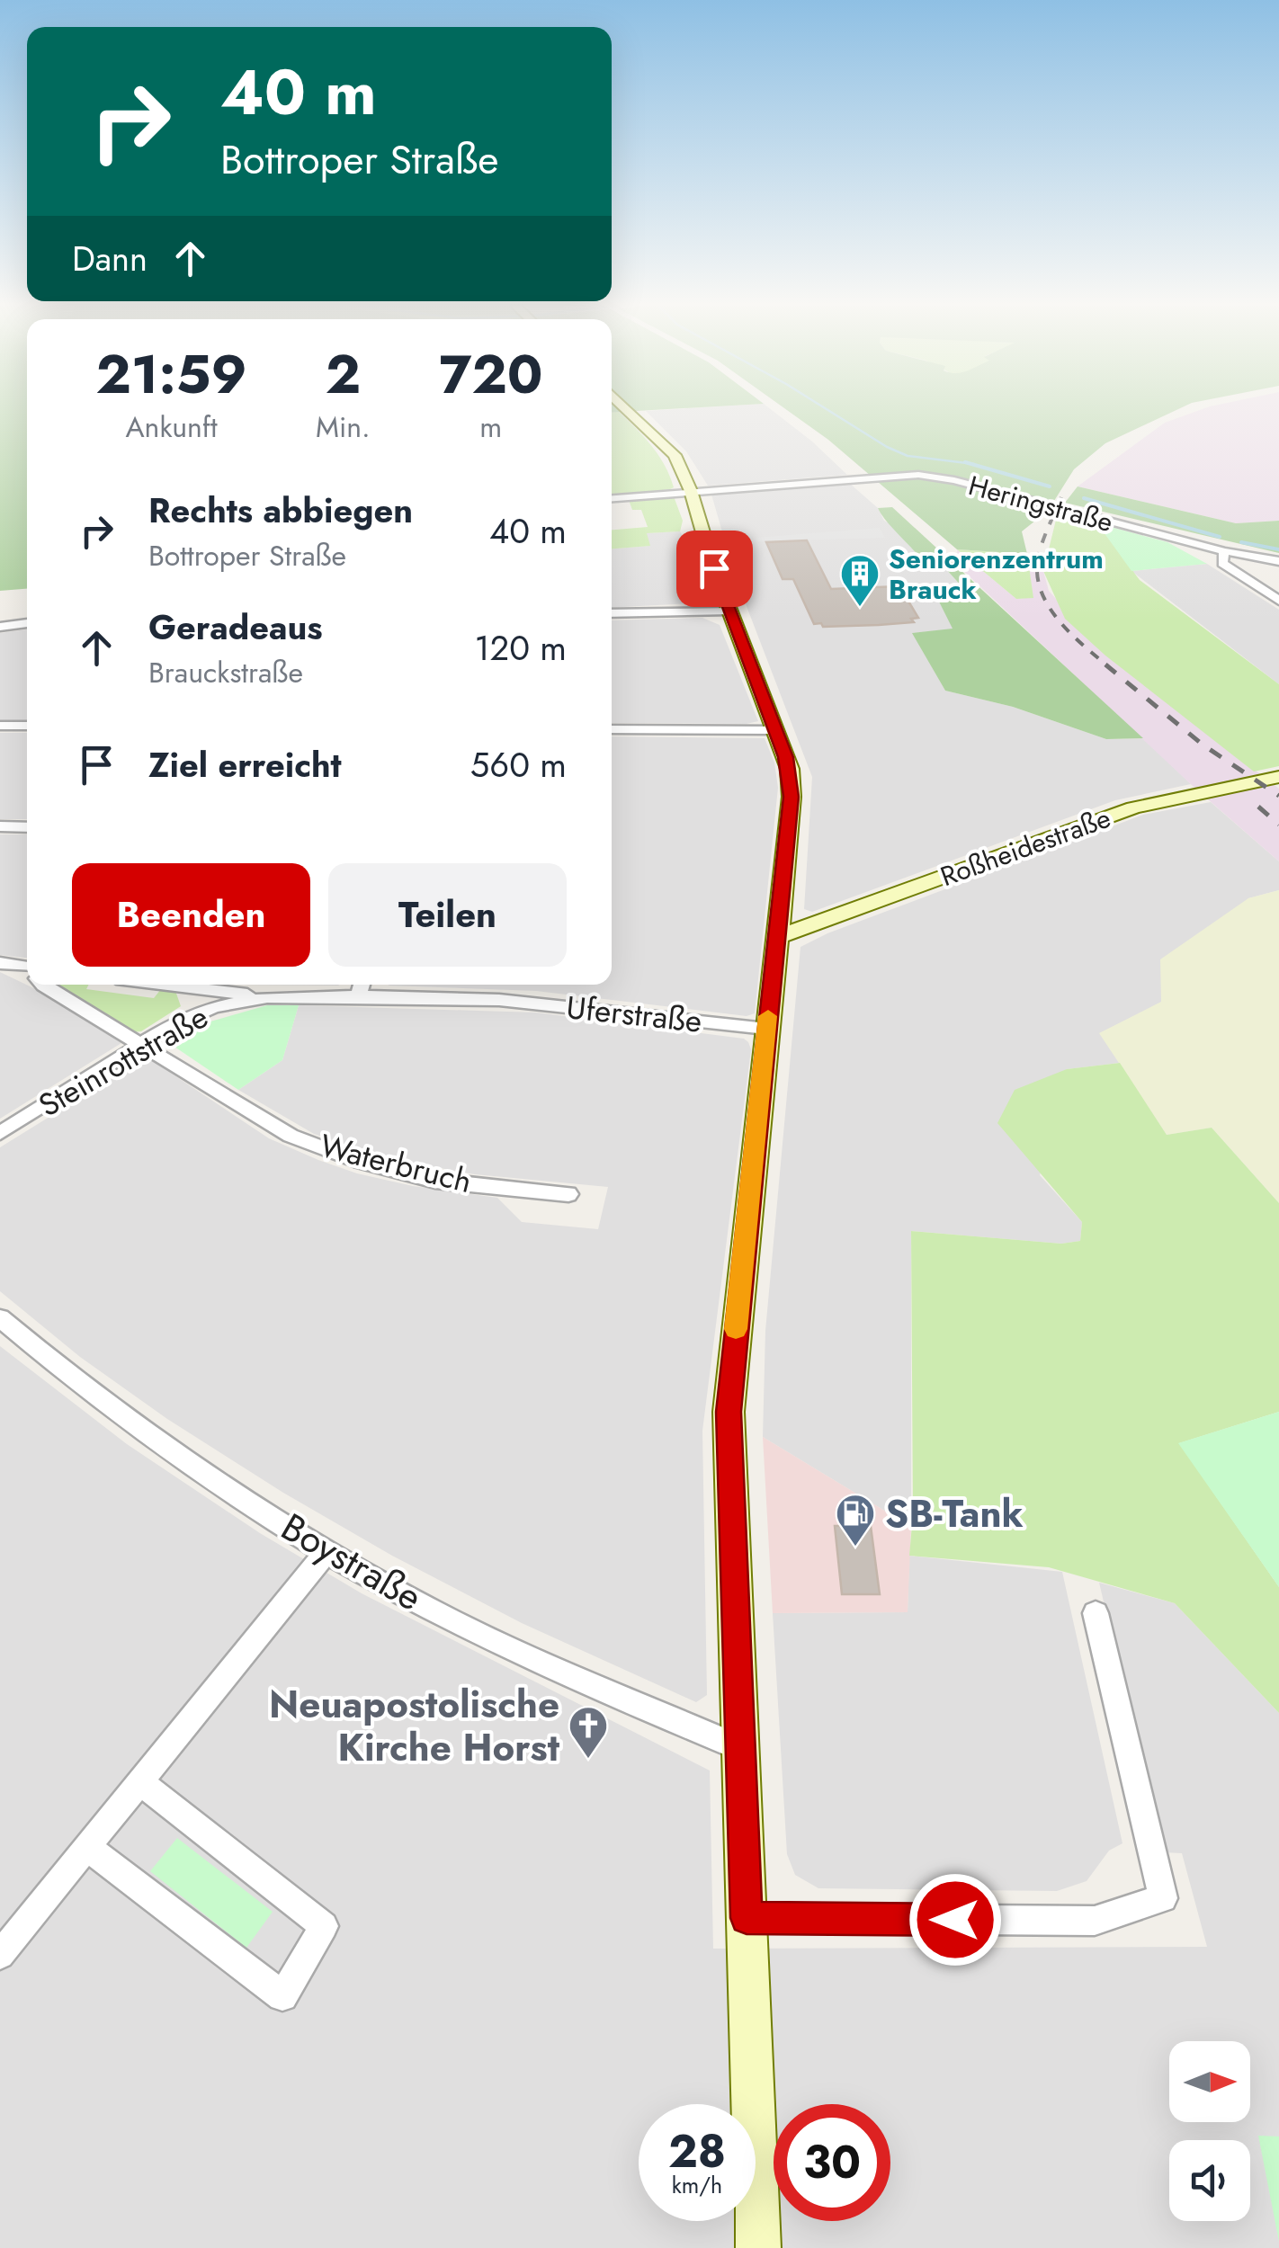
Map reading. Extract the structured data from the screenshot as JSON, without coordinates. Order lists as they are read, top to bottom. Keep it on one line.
{"streets":{"main road":["Roßheidestraße"],"street":["Heringstraße","Uferstraße","Steinrottstraße","Waterbruch","Boystraße"]},"crossings":[["Uferstraße","Steinrottstraße"],["Steinrottstraße","Waterbruch"]],"places":{"building":["Seniorenzentrum Brauck"],"fuel station":["SB-Tank"],"church":["Neuapostolische Kirche Horst"]},"north":"right","page":{"turn":["40 m","Bottroper Straße"],"then":"Dann","eta":["21:59","Ankunft","2","Min.","720","m"],"list":[{"name":"Rechts abbiegen","note":"Bottroper Straße","value":"40 m"},{"name":"Geradeaus","note":"Brauckstraße","value":"120 m"},{"name":"Ziel erreicht","value":"560 m"}],"buttons":["Beenden","Teilen"],"speed":"28 km/h","limit":"30"}}
